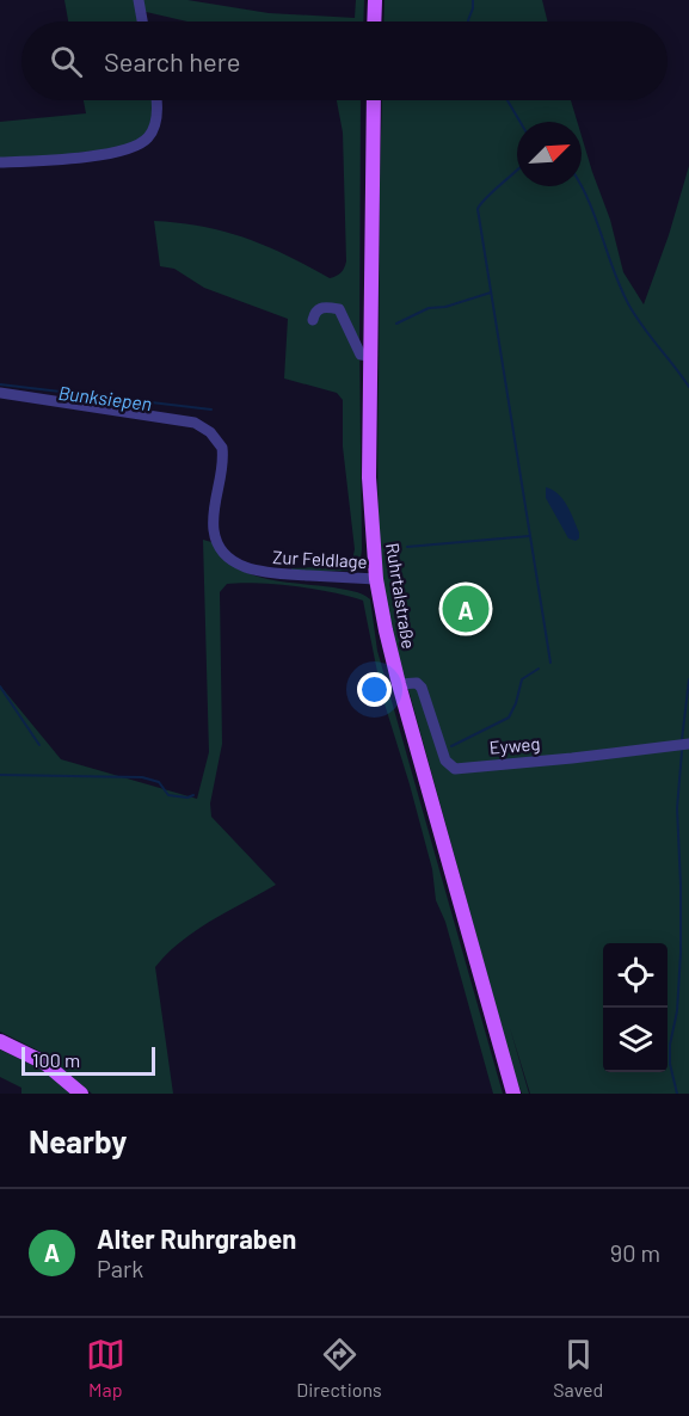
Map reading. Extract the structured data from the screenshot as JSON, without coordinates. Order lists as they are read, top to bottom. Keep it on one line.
{"streets":{"main road":["Ruhrtalstraße"],"street":["Zur Feldlage","Eyweg"]},"crossings":[["Zur Feldlage","Ruhrtalstraße"],["Ruhrtalstraße","Eyweg"]],"water":["Bunksiepen"],"scale_bar":"100 m","north":"top right","page":{"search":"Search here","pins":"A","scale":"100 m","heading":"Nearby","list":[{"mark":"A","name":"Alter Ruhrgraben","note":"Park","value":"90 m"}],"nav":["Map","Directions","Saved"]}}
